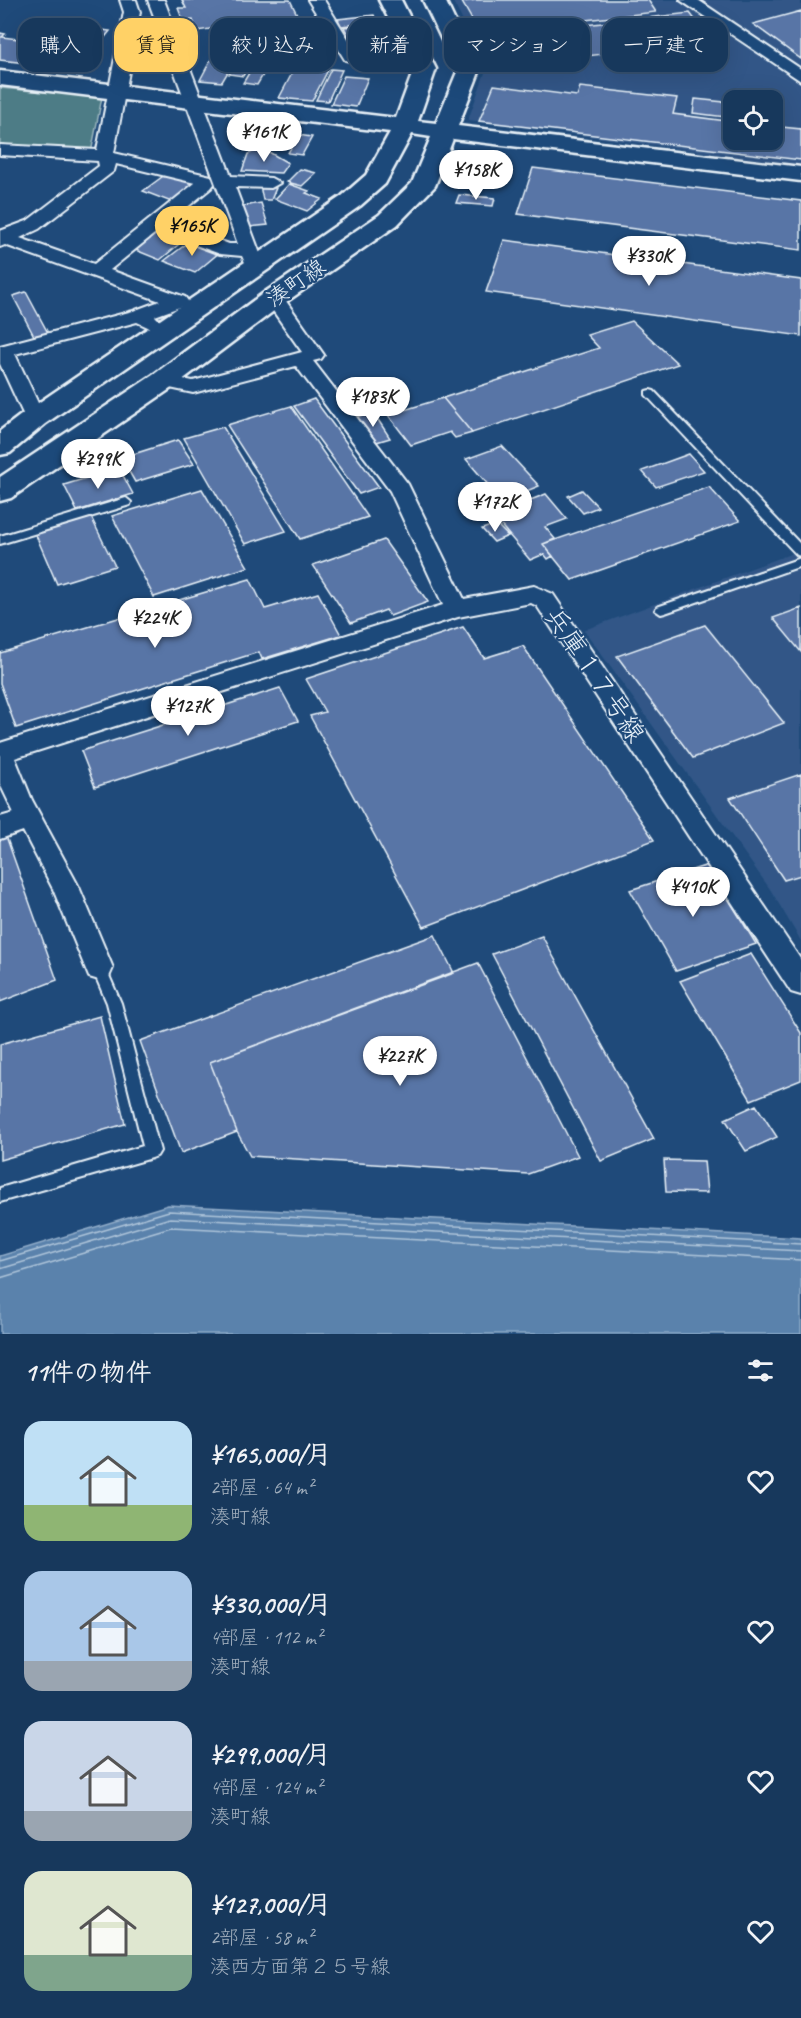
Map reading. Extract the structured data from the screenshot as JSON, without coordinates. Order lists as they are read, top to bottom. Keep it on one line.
{"streets":{"street":["湊町線","兵庫１７号線"]},"page":{"chip":["購入","賃貸","絞り込み","新着","マンション","一戸建て"],"price":["¥161K","¥158K","¥165K","¥330K","¥183K","¥299K","¥172K","¥224K","¥127K","¥410K","¥227K"],"heading":"11件の物件","list":[{"name":"¥165,000/月","note":"2部屋 · 64 m² · 湊町線"},{"name":"¥330,000/月","note":"4部屋 · 112 m² · 湊町線"},{"name":"¥299,000/月","note":"4部屋 · 124 m² · 湊町線"},{"name":"¥127,000/月","note":"2部屋 · 58 m² · 湊西方面第２５号線"}]}}
